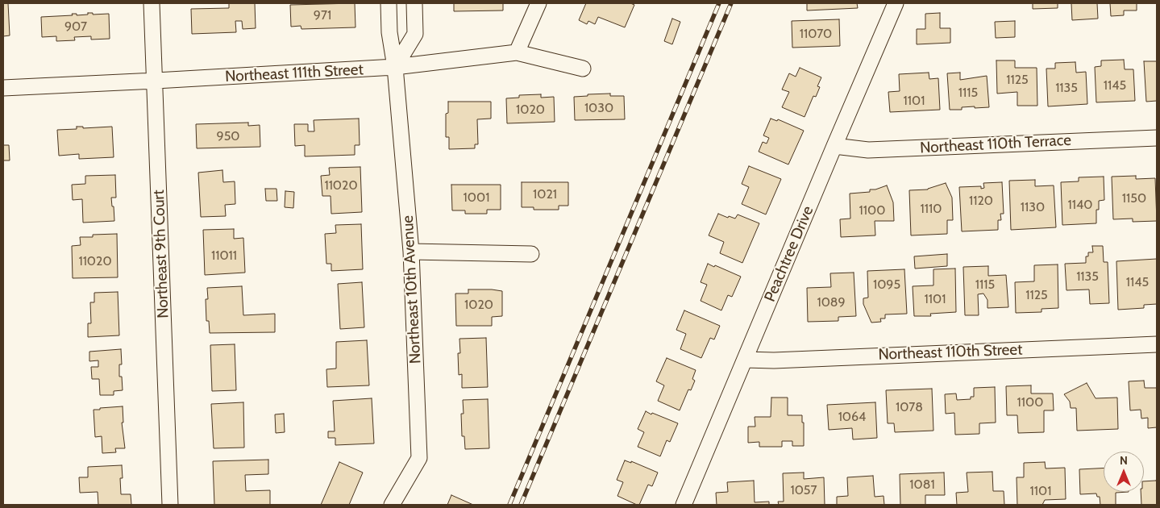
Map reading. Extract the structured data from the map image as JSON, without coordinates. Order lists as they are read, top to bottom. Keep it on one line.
{"streets":{"street":["Northeast 111th Street","Northeast 110th Terrace","Northeast 9th Court","Peachtree Drive","Northeast 10th Avenue","Northeast 110th Street"]},"crossings":[["Northeast 111th Street","Northeast 9th Court"],["Northeast 111th Street","Northeast 10th Avenue"],["Northeast 110th Terrace","Peachtree Drive"],["Peachtree Drive","Northeast 110th Street"]],"house_numbers":["971","907","11070","1125","1145","1135","1115","1101","1030","1020","950","11020","1021","1001","1150","1120","1140","1130","1110","1100","11011","11020","1135","1145","1095","1115","1125","1101","1089","1020","1100","1078","1064","1081","1057","1101"],"north":"top"}
